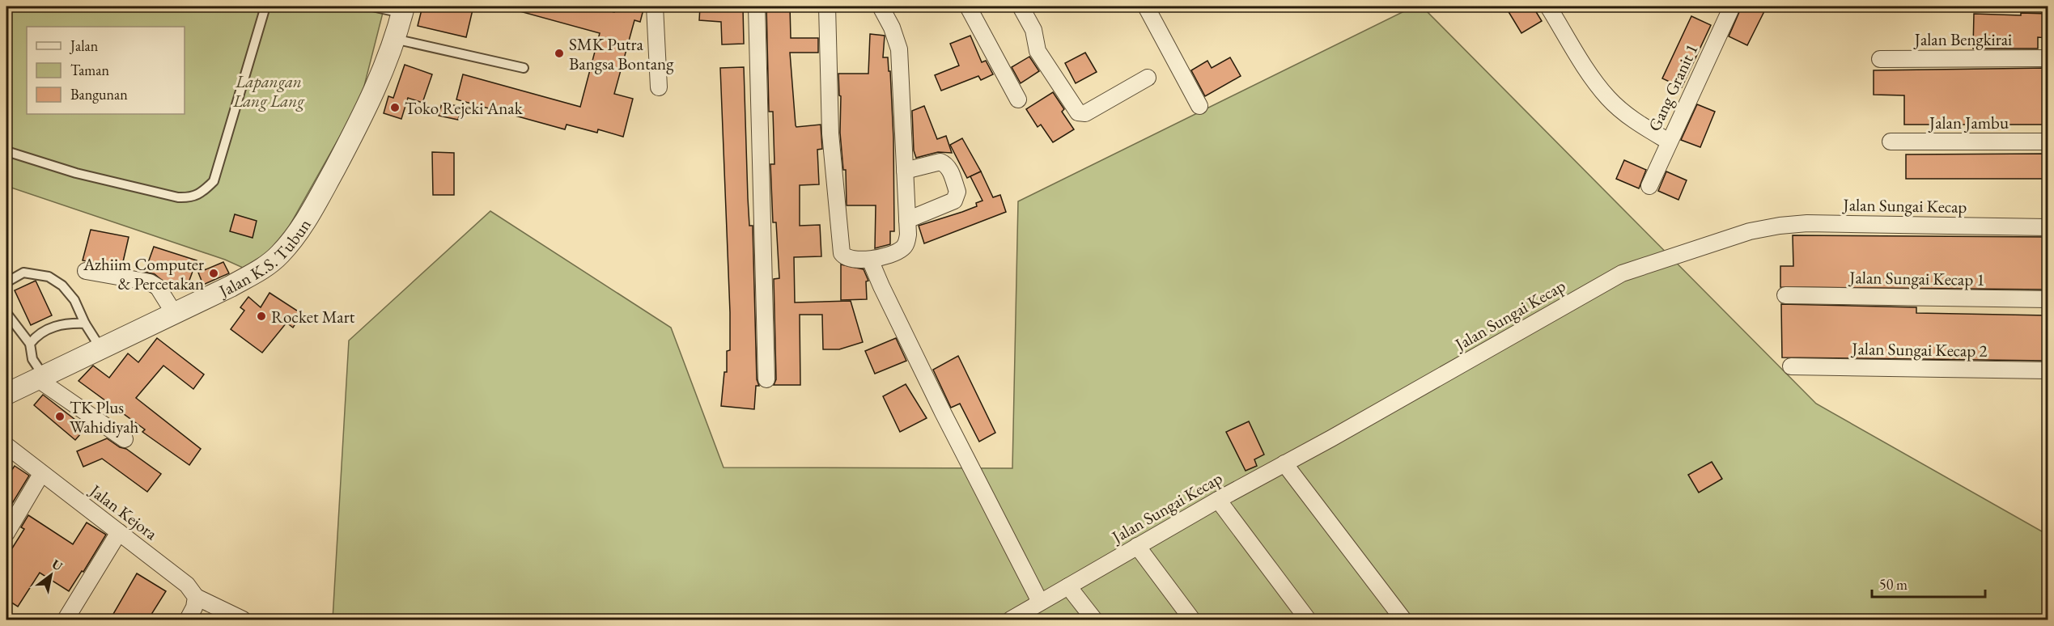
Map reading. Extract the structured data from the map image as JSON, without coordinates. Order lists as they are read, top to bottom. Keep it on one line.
{"streets":{"street":["Jalan Bengkirai","Gang Granit 1","Jalan Jambu","Jalan Sungai Kecap","Jalan K.S. Tubun","Jalan Sungai Kecap 1","Jalan Sungai Kecap 2","Jalan Kejora"]},"parks":["Lapangan Lang Lang"],"places":["SMK Putra Bangsa Bontang","Toko Rejeki Anak","Azhiim Computer & Percetakan","Rocket Mart","TK Plus Wahidiyah"],"legend":["Jalan","Taman","Bangunan"],"scale_bar":"50 m","north":"top right"}
